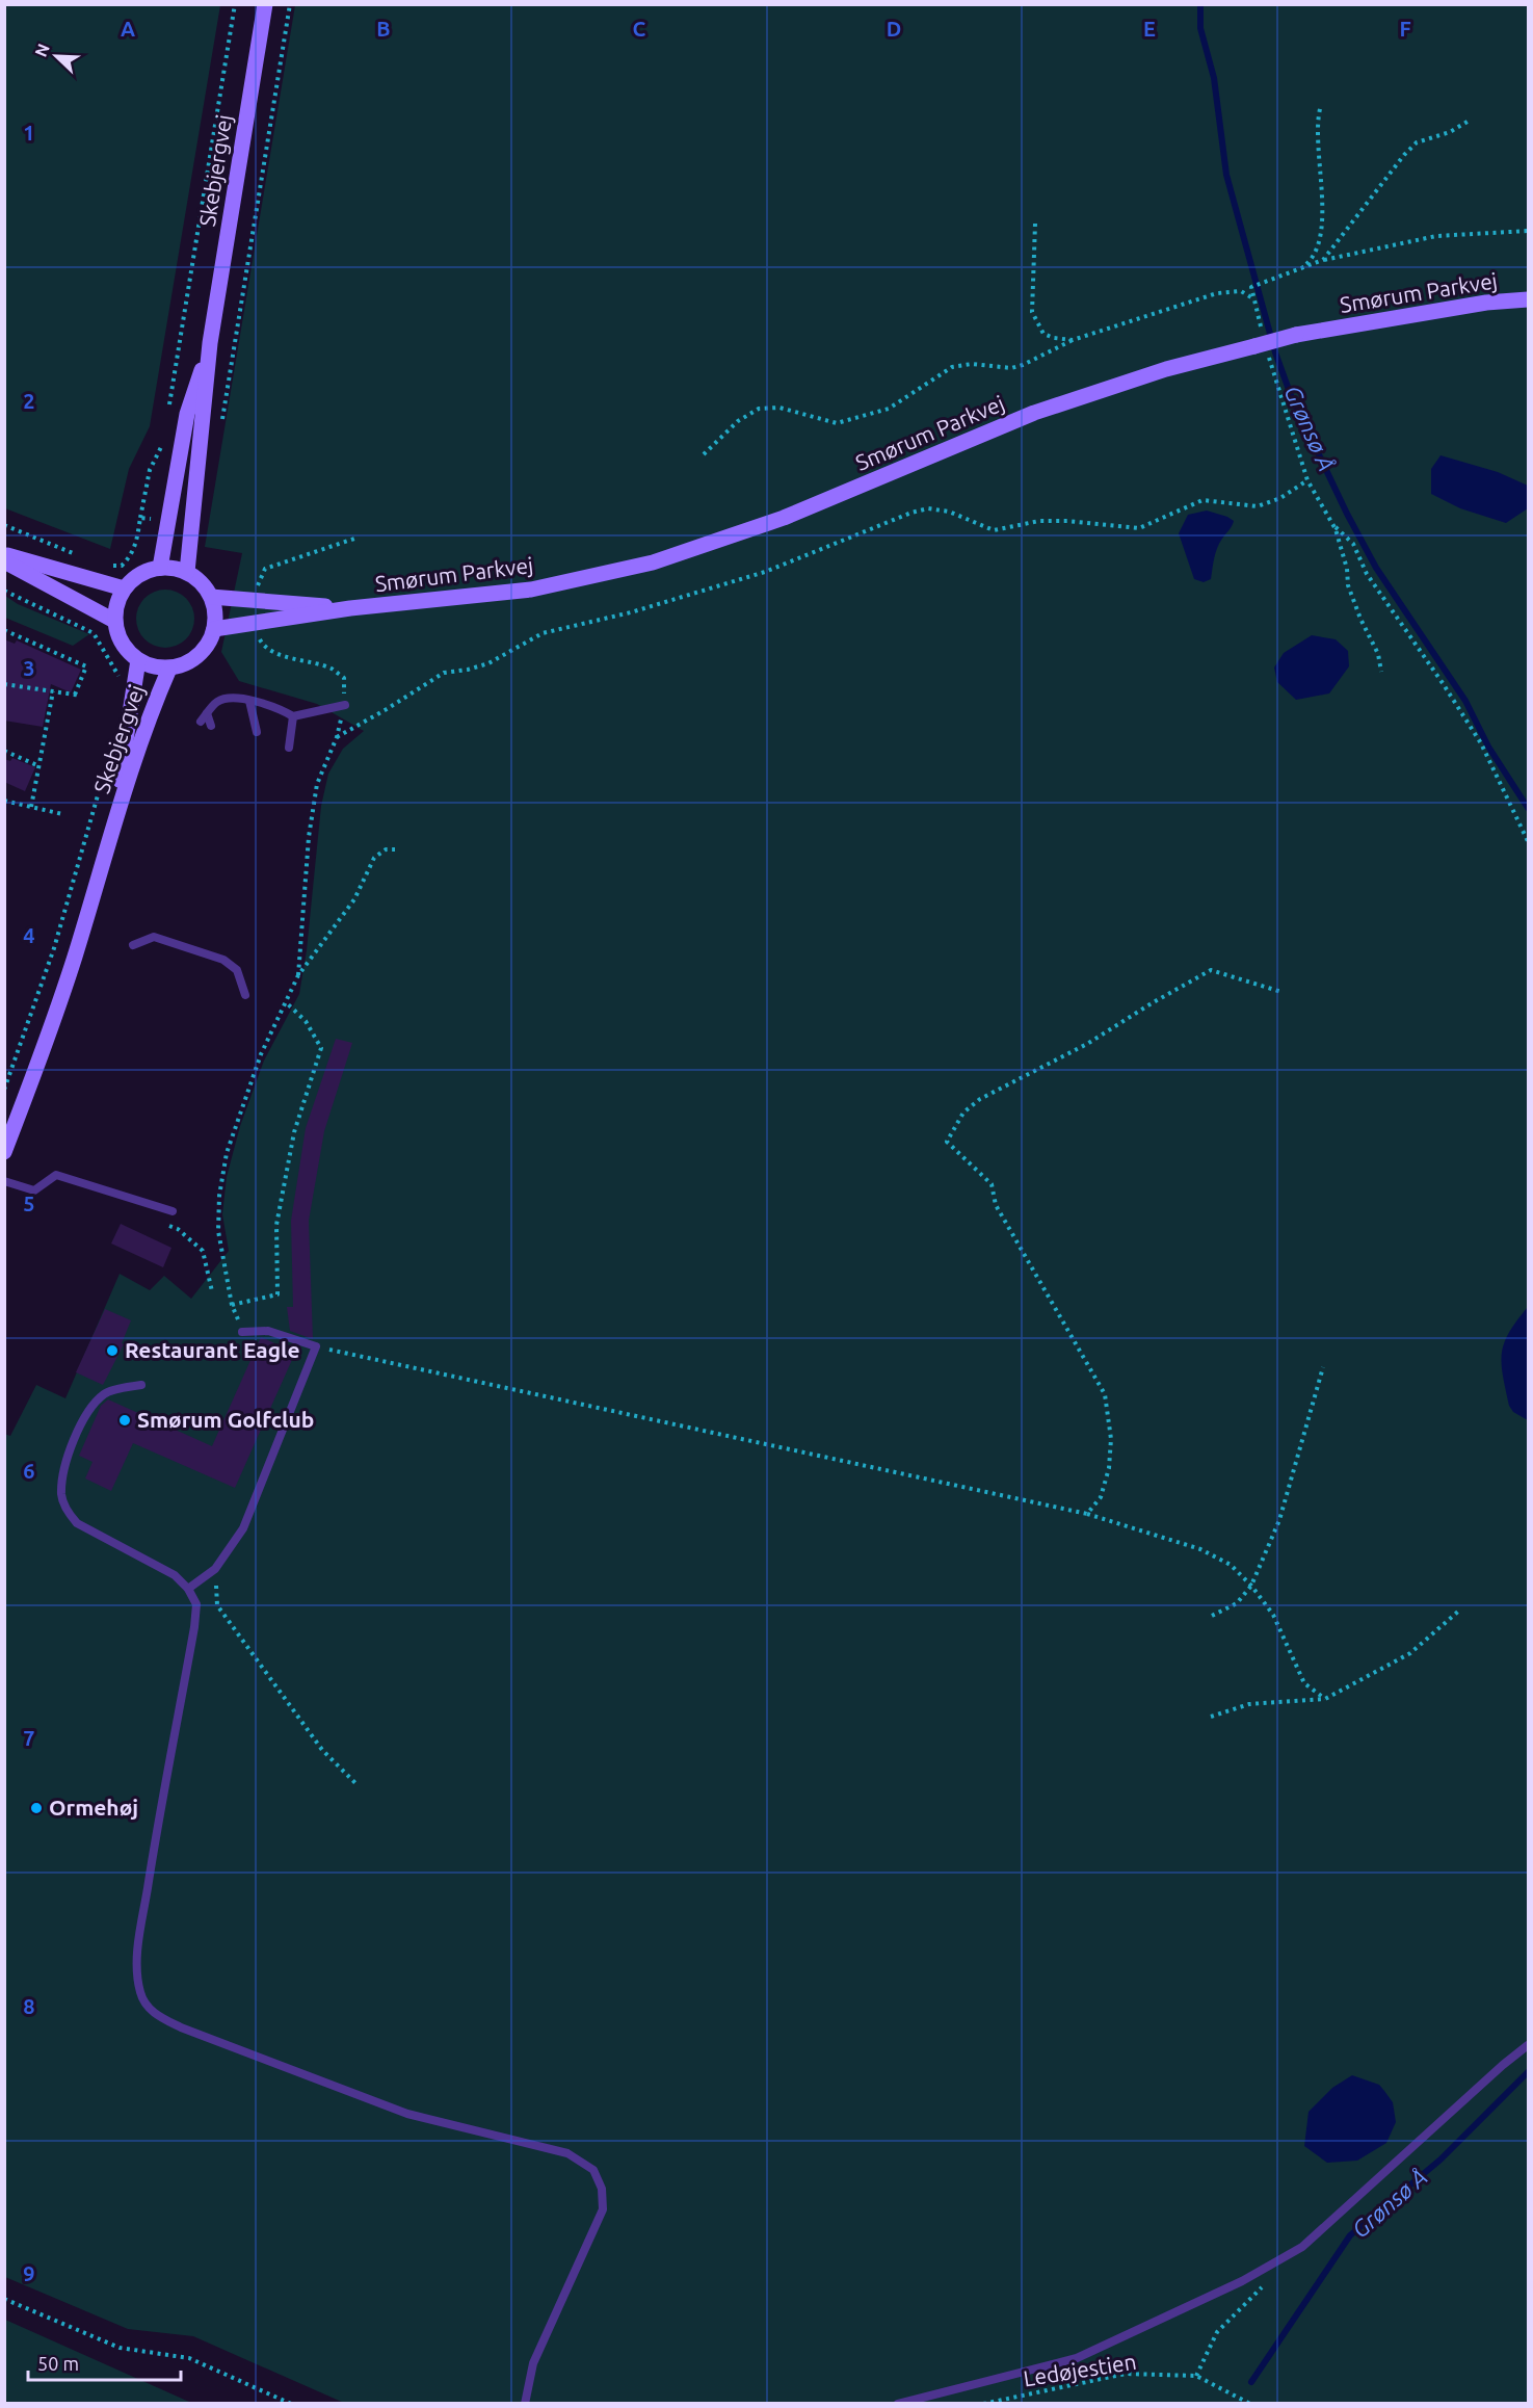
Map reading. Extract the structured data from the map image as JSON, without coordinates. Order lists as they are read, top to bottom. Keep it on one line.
{"streets":{"street":["Skebjergvej","Smørum Parkvej"],"path":["Ledøjestien"]},"crossings":[["Skebjergvej","Smørum Parkvej"]],"water":["Grønsø Å"],"places":["Restaurant Eagle","Smørum Golfclub","Ormehøj"],"scale_bar":"50 m","north":"top left","grid":{"columns":["A","B","C","D","E","F"],"rows":["1","2","3","4","5","6","7","8","9"]}}
